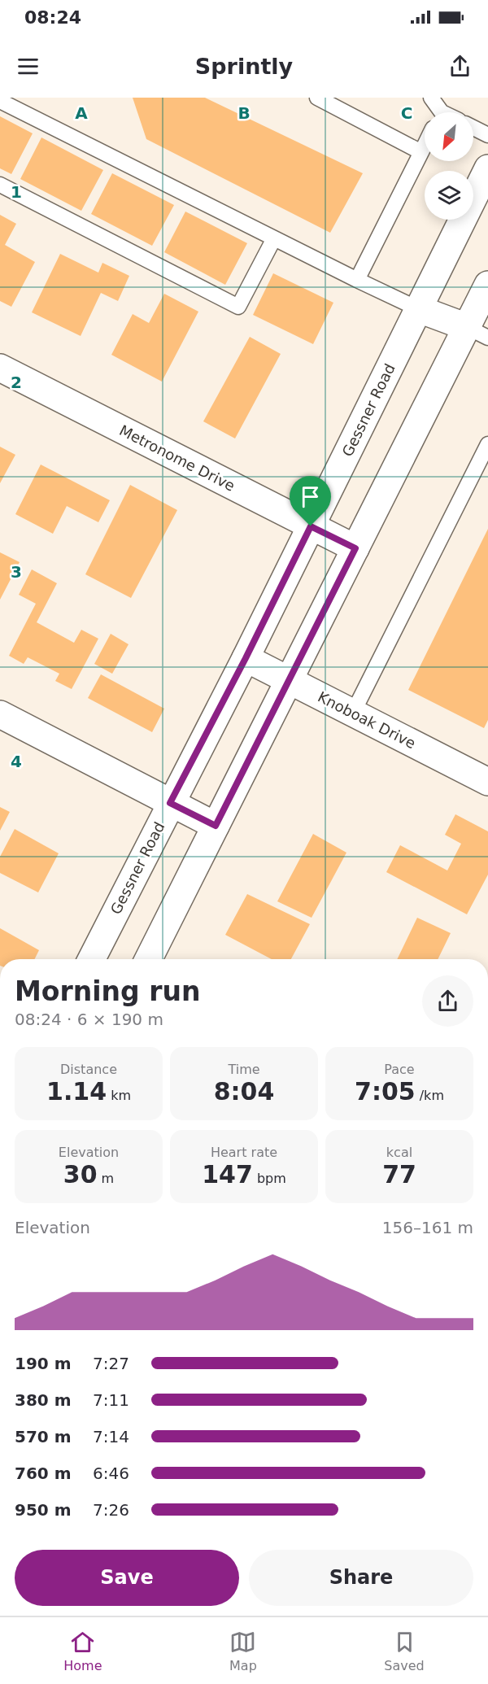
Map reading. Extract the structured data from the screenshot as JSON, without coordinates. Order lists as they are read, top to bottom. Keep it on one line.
{"streets":{"main road":["Gessner Road","Metronome Drive","Knoboak Drive"]},"crossings":[["Gessner Road","Metronome Drive"],["Gessner Road","Knoboak Drive"]],"north":"bottom left","page":{"status":"08:24","header":"Sprintly","heading":["Morning run","08:24 · 6 × 190 m"],"stats":[["Distance","1.14 km"],["Time","8:04"],["Pace","7:05 /km"],["Elevation","30 m"],["Heart rate","147 bpm"],["kcal","77"]],"chart":["Elevation","156–161 m"],"list":[{"name":"190 m","note":"7:27"},{"name":"380 m","note":"7:11"},{"name":"570 m","note":"7:14"},{"name":"760 m","note":"6:46"},{"name":"950 m","note":"7:26"}],"buttons":["Save","Share"],"tabs":["Home","Map","Saved"]},"grid":{"columns":["A","B","C"],"rows":["1","2","3","4"]}}
